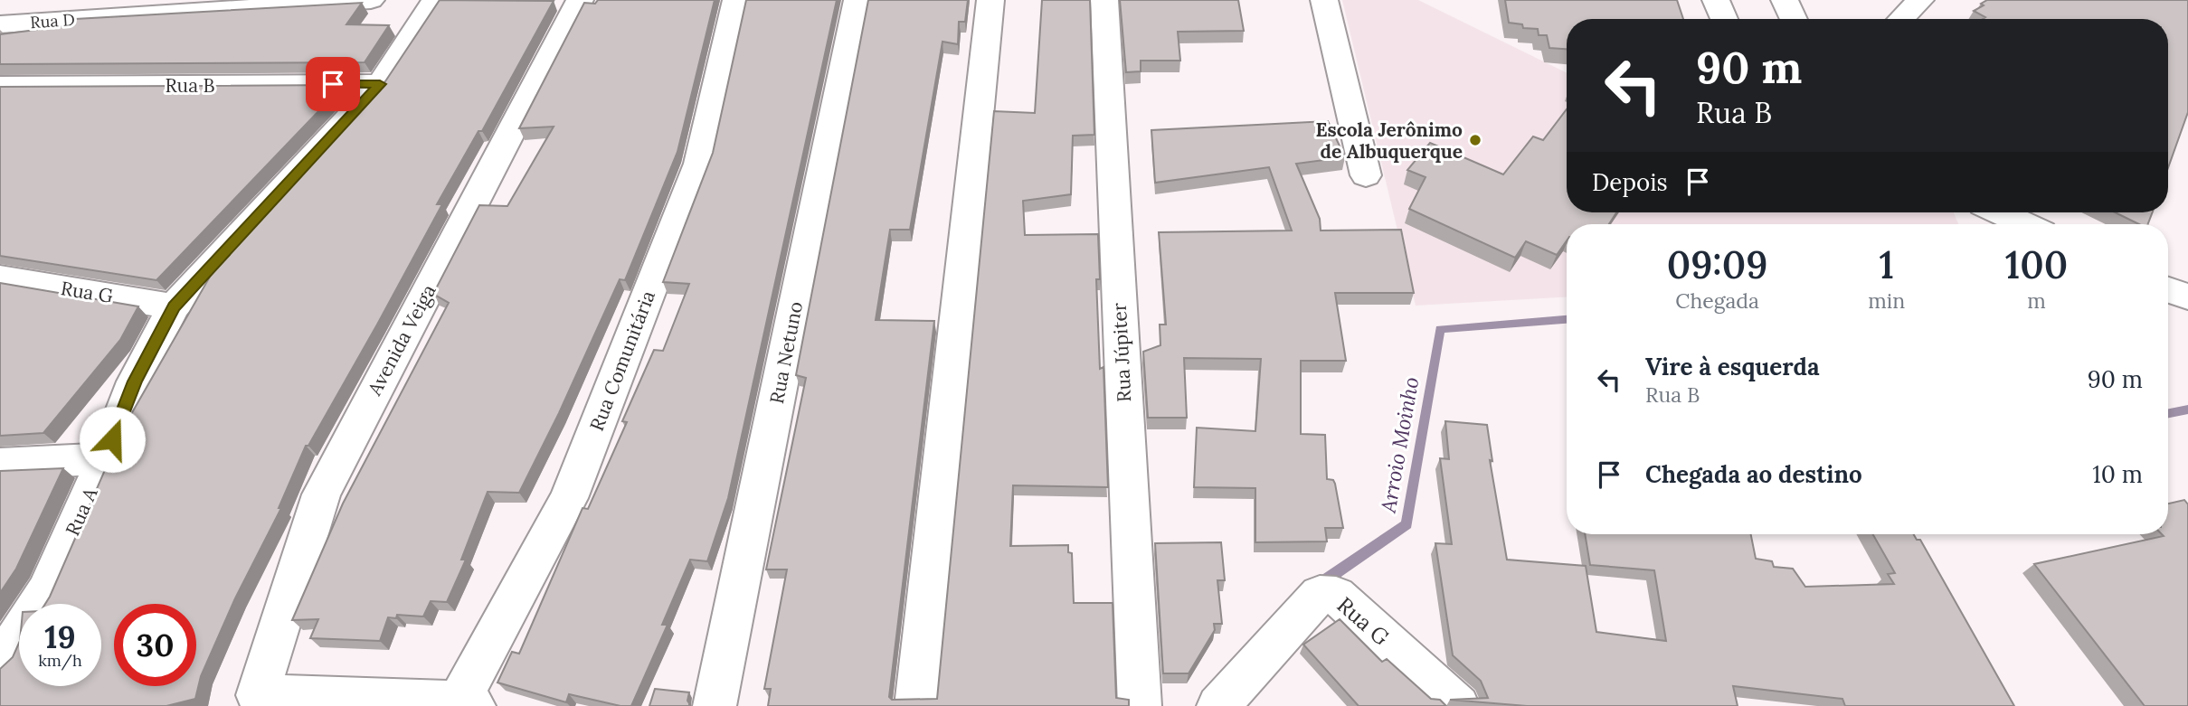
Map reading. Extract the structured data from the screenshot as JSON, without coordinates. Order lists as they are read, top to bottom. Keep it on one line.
{"streets":{"street":["Rua D","Rua B","Rua G","Avenida Veiga","Rua Netuno","Rua Júpiter","Rua Comunitária","Rua A"]},"crossings":[["Rua B","Rua A"],["Rua G","Rua A"],["Avenida Veiga","Rua Comunitária"]],"water":["Arroio Moinho"],"places":["Escola Jerônimo de Albuquerque"],"page":{"turn":["90 m","Rua B"],"then":"Depois","eta":["09:09","Chegada","1","min","100","m"],"list":[{"name":"Vire à esquerda","note":"Rua B","value":"90 m"},{"name":"Chegada ao destino","value":"10 m"}],"speed":"19 km/h","limit":"30"}}
